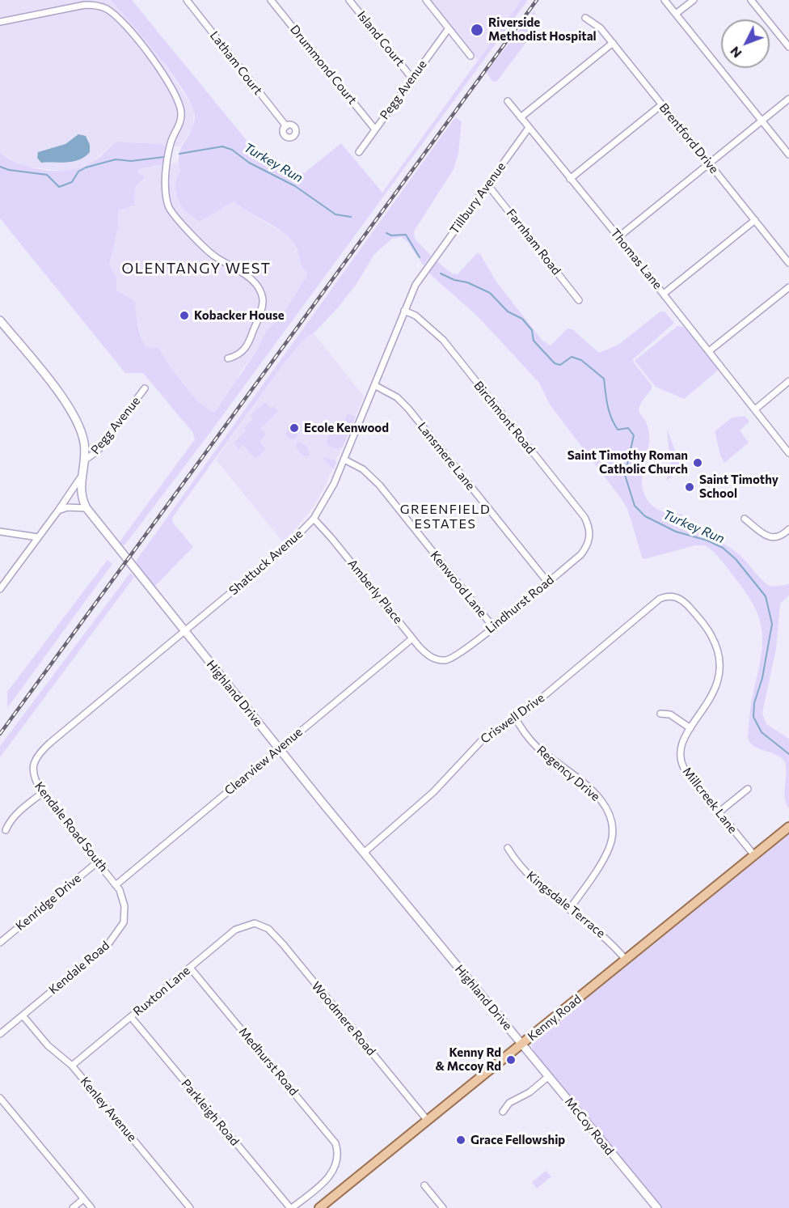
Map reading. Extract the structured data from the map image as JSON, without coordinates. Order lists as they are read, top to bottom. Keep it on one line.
{"streets":{"main road":["Kenny Road"],"street":["Island Court","Latham Court","Drummond Court","Pegg Avenue","Brentford Drive","Tillbury Avenue","Farnham Road","Thomas Lane","Birchmont Road","Lansmere Lane","Shattuck Avenue","Kenwood Lane","Amberly Place","Lindhurst Road","Highland Drive","Criswell Drive","Clearview Avenue","Regency Drive","Millcreek Lane","Kendale Road South","Kenridge Drive","Kingsdale Terrace","Kendale Road","Ruxton Lane","Woodmere Road","Medhurst Road","Kenley Avenue","Parkleigh Road","McCoy Road"]},"crossings":[["Island Court","Pegg Avenue"],["Drummond Court","Pegg Avenue"],["Pegg Avenue","Highland Drive"],["Tillbury Avenue","Farnham Road"],["Tillbury Avenue","Thomas Lane"],["Tillbury Avenue","Shattuck Avenue"],["Birchmont Road","Shattuck Avenue"],["Birchmont Road","Lindhurst Road"],["Lansmere Lane","Shattuck Avenue"],["Lansmere Lane","Lindhurst Road"],["Shattuck Avenue","Kenwood Lane"],["Shattuck Avenue","Amberly Place"],["Shattuck Avenue","Highland Drive"],["Shattuck Avenue","Kendale Road South"],["Kenwood Lane","Lindhurst Road"],["Amberly Place","Lindhurst Road"],["Amberly Place","Clearview Avenue"],["Highland Drive","Criswell Drive"],["Highland Drive","Clearview Avenue"],["Highland Drive","Kenny Road"],["Highland Drive","McCoy Road"],["Criswell Drive","Regency Drive"],["Criswell Drive","Millcreek Lane"],["Clearview Avenue","Kendale Road South"],["Clearview Avenue","Kendale Road"],["Regency Drive","Kingsdale Terrace"],["Millcreek Lane","Kenny Road"],["Kendale Road South","Kenridge Drive"],["Kendale Road South","Kendale Road"],["Kingsdale Terrace","Kenny Road"],["Kendale Road","Kenley Avenue"],["Ruxton Lane","Woodmere Road"],["Ruxton Lane","Medhurst Road"],["Ruxton Lane","Kenley Avenue"],["Ruxton Lane","Parkleigh Road"],["Kenny Road","Woodmere Road"],["Kenny Road","McCoy Road"],["Medhurst Road","Parkleigh Road"]],"districts":["OLENTANGY WEST","GREENFIELD ESTATES"],"water":["Turkey Run"],"places":["Riverside Methodist Hospital","Kobacker House","Ecole Kenwood","Saint Timothy Roman Catholic Church","Saint Timothy School","Kenny Rd & Mccoy Rd","Grace Fellowship"],"north":"bottom left"}
